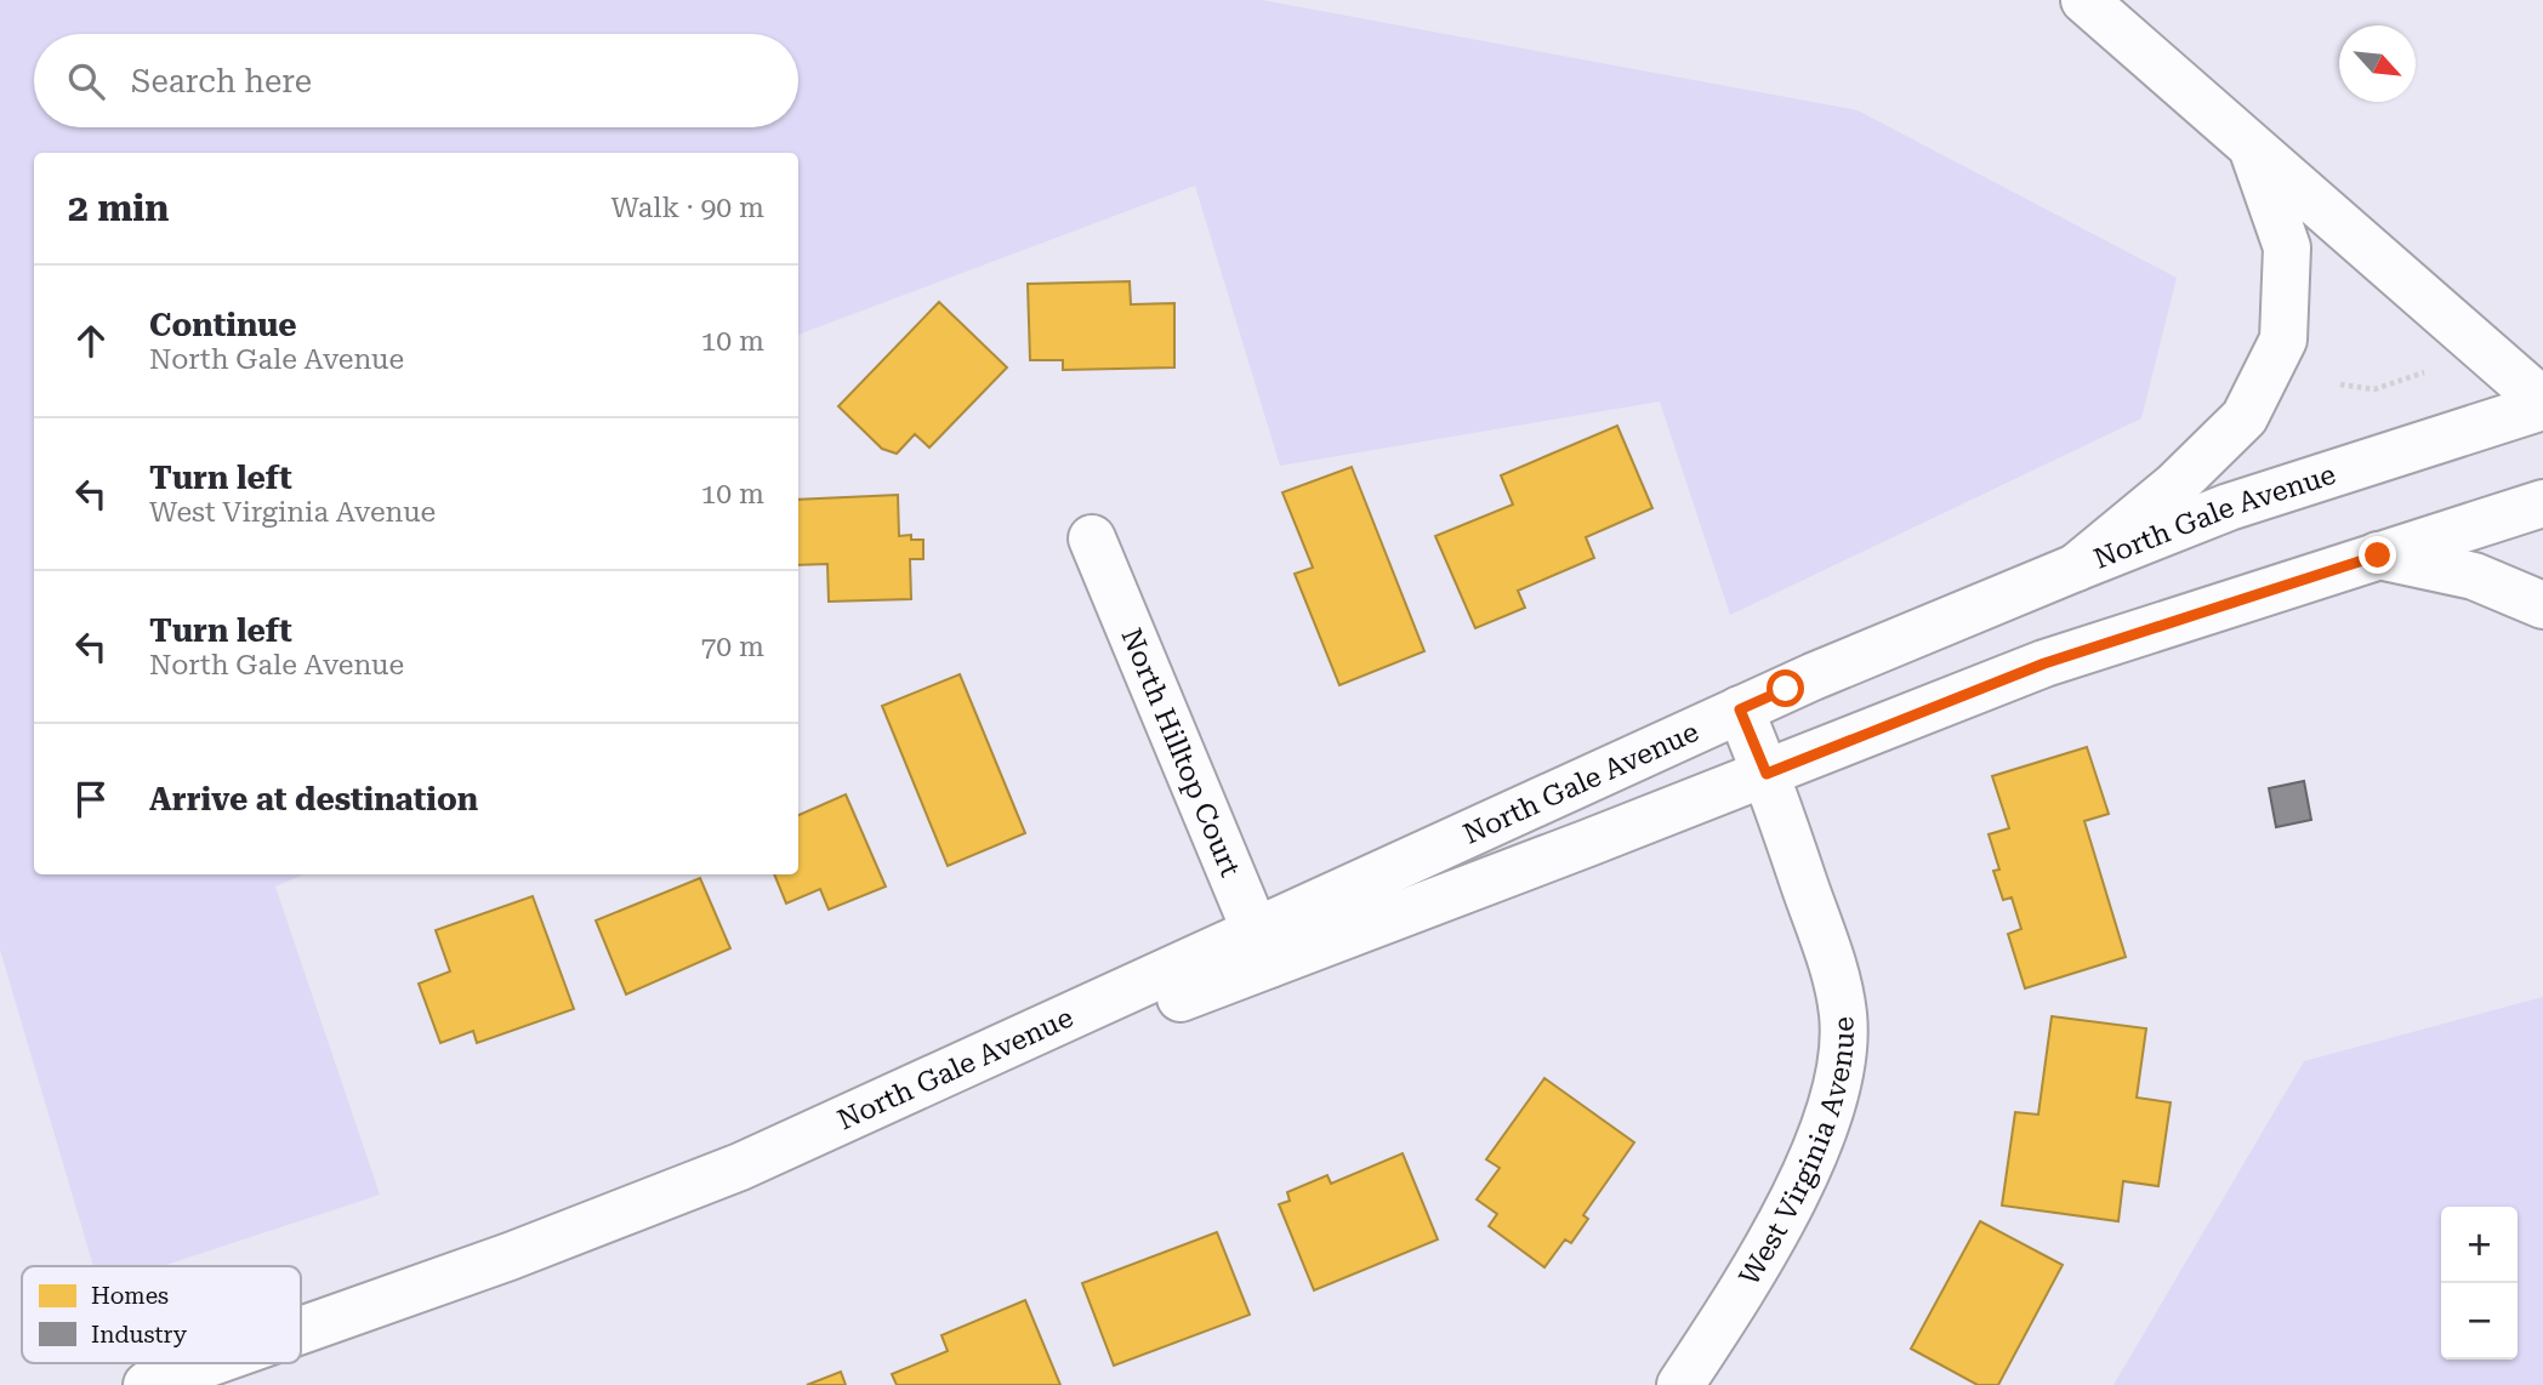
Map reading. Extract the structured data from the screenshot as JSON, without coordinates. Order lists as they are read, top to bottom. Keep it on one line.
{"streets":{"main road":["North Gale Avenue","North Hilltop Court","West Virginia Avenue"]},"crossings":[["North Gale Avenue","North Hilltop Court"],["North Gale Avenue","West Virginia Avenue"]],"legend":["Homes","Industry"],"north":"bottom right","page":{"search":"Search here","heading":["2 min","Walk · 90 m"],"list":[["Continue","North Gale Avenue","10 m"],["Turn left","West Virginia Avenue","10 m"],["Turn left","North Gale Avenue","70 m"],"Arrive at destination"],"map_buttons":["+","−"]}}
